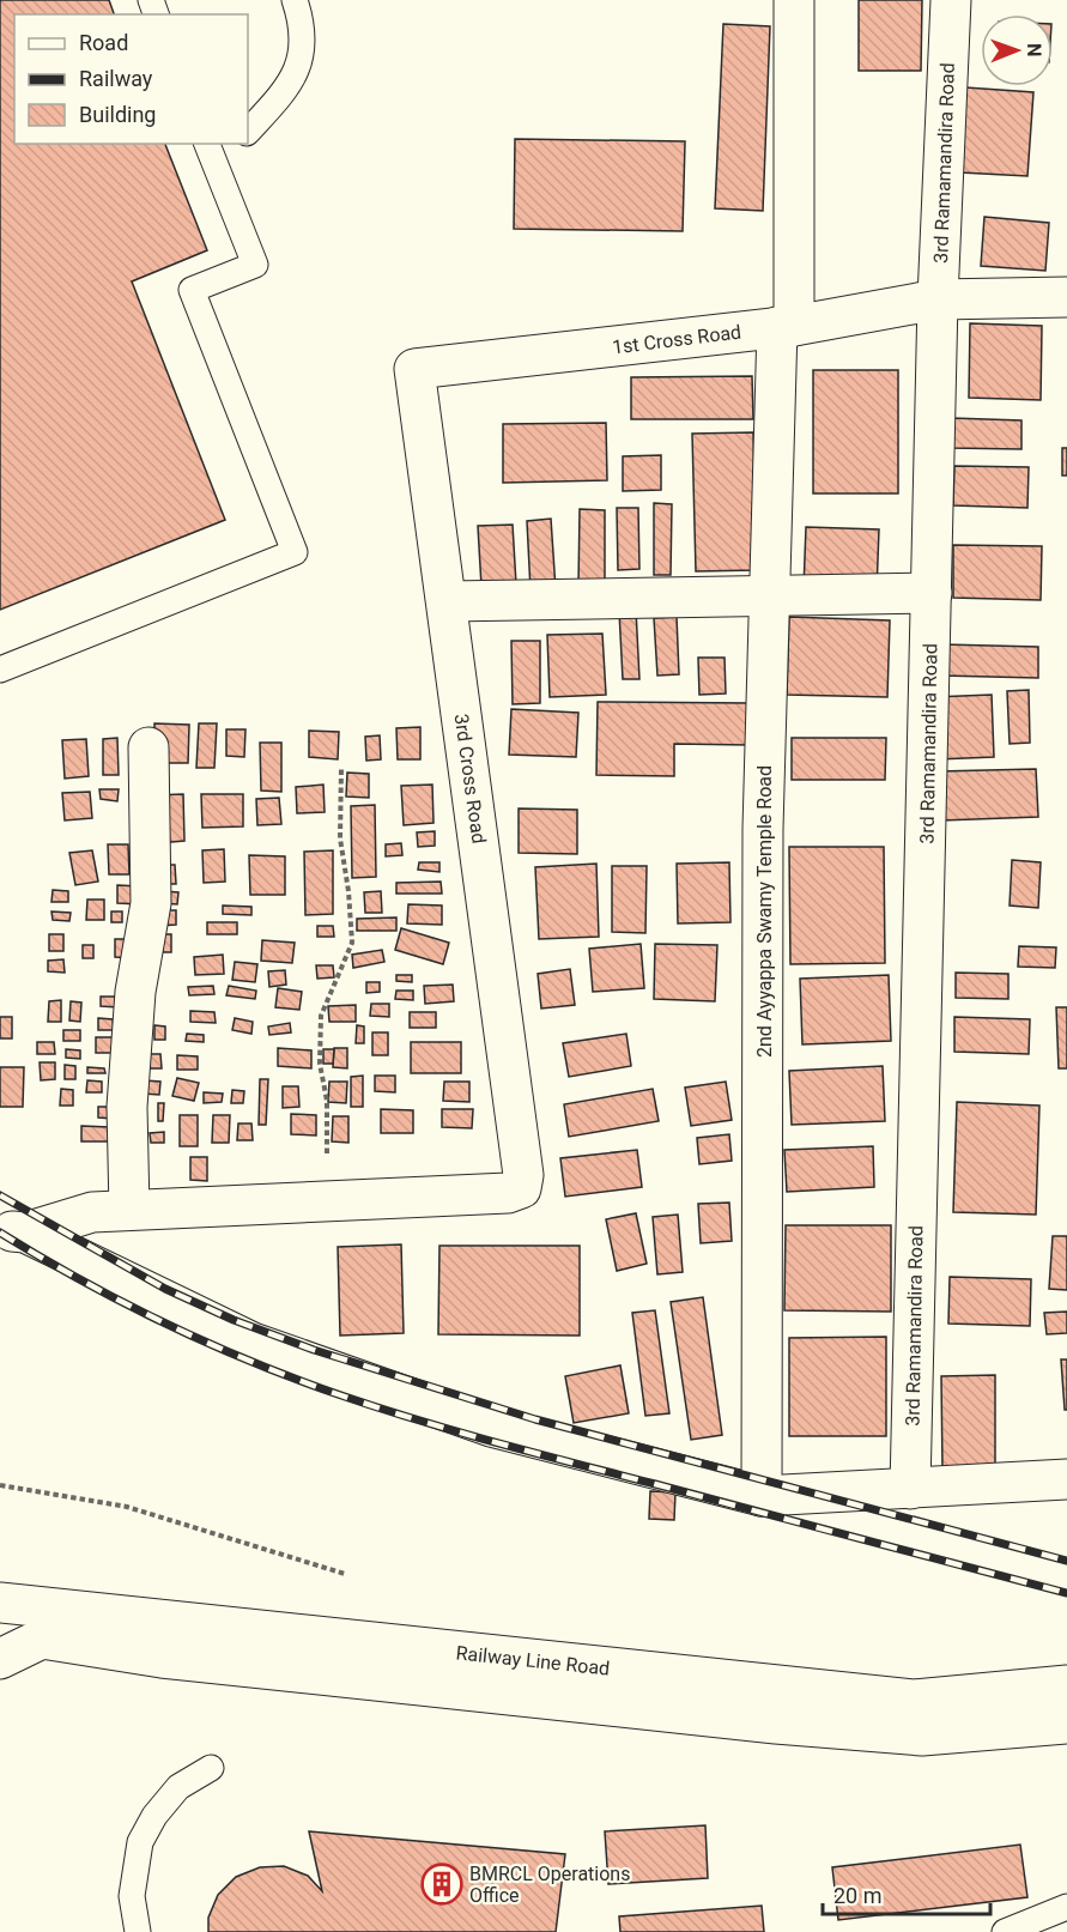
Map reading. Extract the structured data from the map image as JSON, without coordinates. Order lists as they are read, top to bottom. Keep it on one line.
{"streets":{"street":["3rd Ramamandira Road","1st Cross Road","3rd Cross Road","2nd Ayyappa Swamy Temple Road","Railway Line Road"]},"crossings":[["3rd Ramamandira Road","1st Cross Road"],["1st Cross Road","3rd Cross Road"],["1st Cross Road","2nd Ayyappa Swamy Temple Road"]],"places":{"building":["BMRCL Operations Office"]},"legend":["Road","Railway","Building"],"scale_bar":"20 m","north":"right"}
